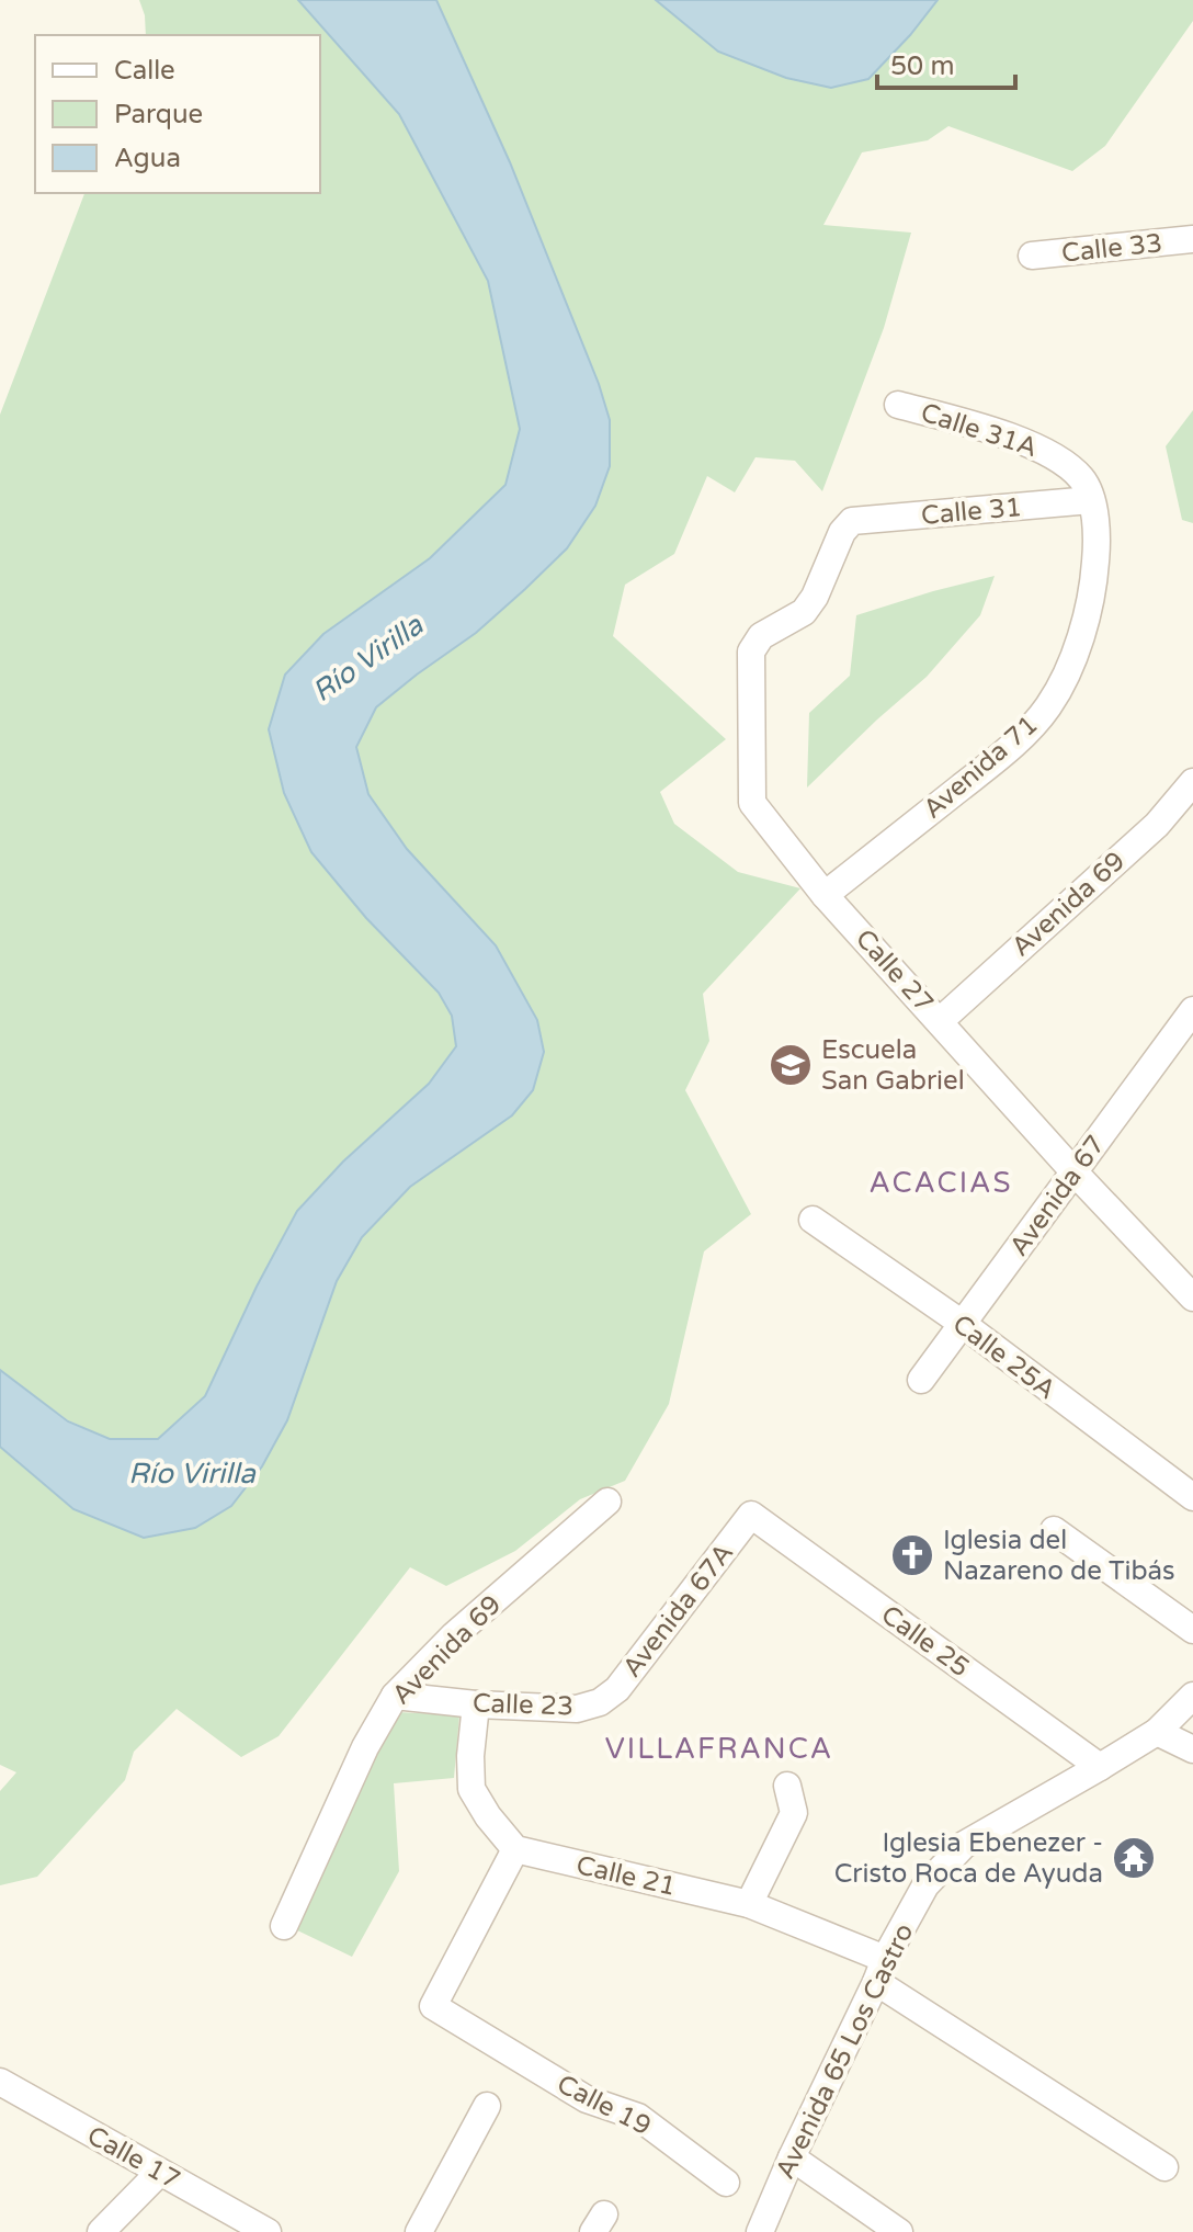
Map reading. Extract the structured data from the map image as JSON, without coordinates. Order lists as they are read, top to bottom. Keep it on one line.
{"streets":{"street":["Calle 33","Calle 31A","Calle 31","Avenida 71","Avenida 69","Calle 27","Avenida 67","Calle 25A","Avenida 67A","Calle 25","Calle 23","Calle 21","Avenida 65 Los Castro","Calle 19","Calle 17"]},"crossings":[["Calle 31A","Calle 31"],["Calle 31A","Avenida 71"],["Calle 31","Avenida 71"],["Calle 31","Calle 27"],["Avenida 71","Calle 27"],["Avenida 69","Calle 27"],["Avenida 69","Calle 23"],["Calle 27","Avenida 67"],["Avenida 67","Calle 25A"],["Avenida 67A","Calle 25"],["Avenida 67A","Calle 23"],["Calle 25","Avenida 65 Los Castro"],["Calle 21","Avenida 65 Los Castro"],["Calle 21","Calle 19"]],"districts":["ACACIAS","VILLAFRANCA"],"water":["Río Virilla"],"places":{"school or university":["Escuela San Gabriel"],"church":["Iglesia del Nazareno de Tibás"],"temple":["Iglesia Ebenezer - Cristo Roca de Ayuda"]},"legend":["Calle","Parque","Agua"],"scale_bar":"50 m"}
